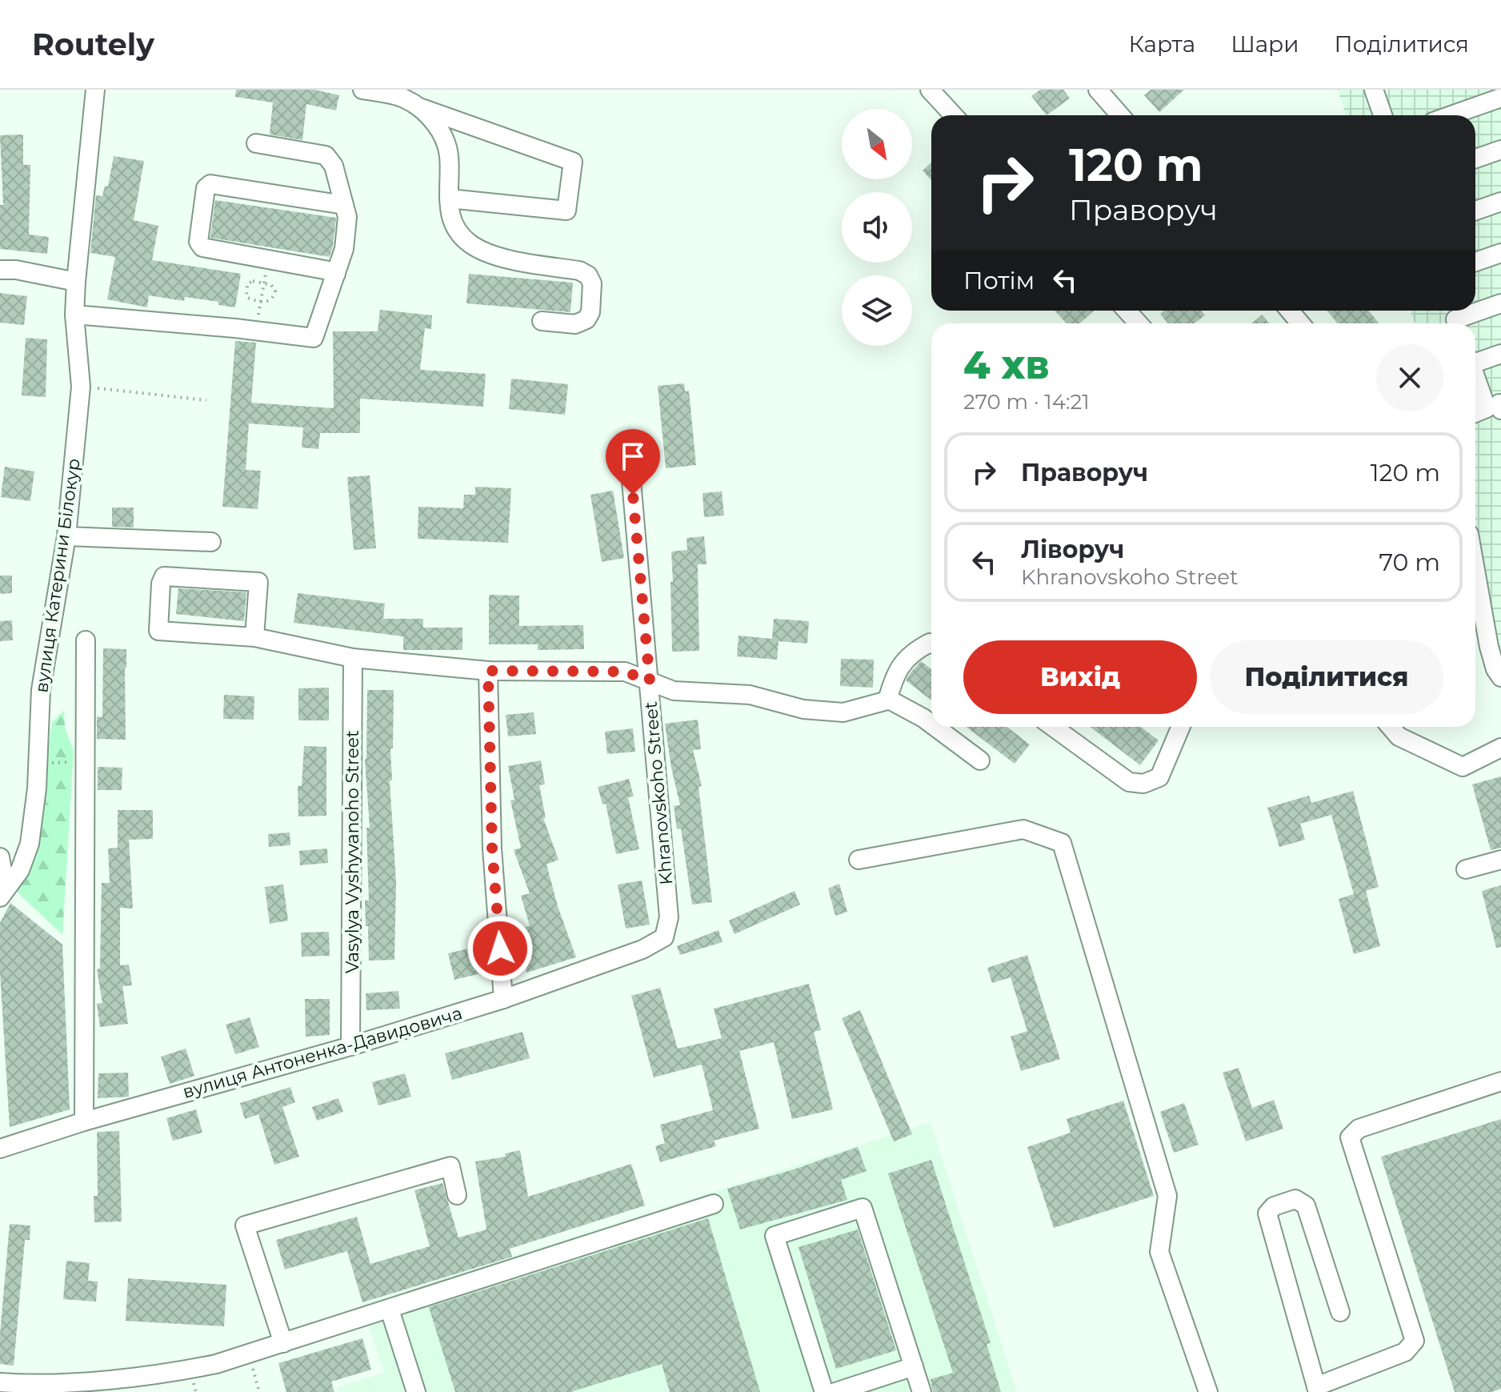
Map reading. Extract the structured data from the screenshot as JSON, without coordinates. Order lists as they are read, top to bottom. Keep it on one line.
{"streets":{"street":["вулиця Катерини Білокур","Khranovskoho Street","Vasylya Vyshyvanoho Street","вулиця Антоненка-Давидовича"]},"crossings":[["Khranovskoho Street","вулиця Антоненка-Давидовича"],["Vasylya Vyshyvanoho Street","вулиця Антоненка-Давидовича"]],"north":"bottom right","page":{"header":"Routely","nav":["Карта","Шари","Поділитися"],"turn":["120 m","Праворуч"],"then":"Потім","heading":["4 хв","270 m · 14:21"],"list":[{"name":"Праворуч","value":"120 m"},{"name":"Ліворуч","note":"Khranovskoho Street","value":"70 m"}],"buttons":["Вихід","Поділитися"]}}
